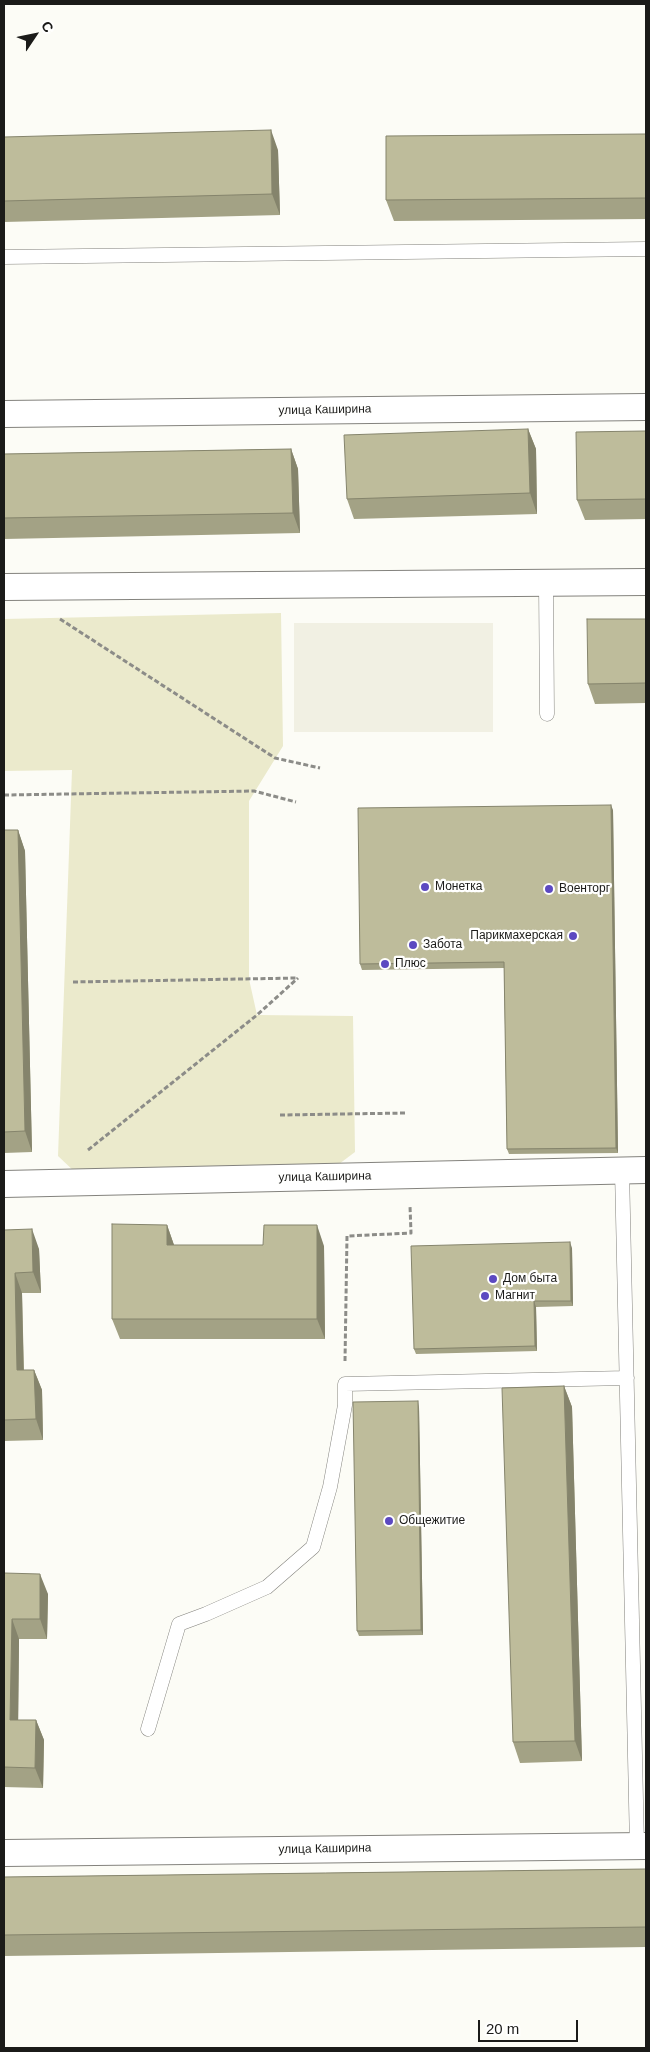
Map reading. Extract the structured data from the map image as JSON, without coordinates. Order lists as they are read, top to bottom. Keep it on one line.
{"streets":{"street":["улица Каширина"]},"places":["Монетка","Военторг","Парикмахерская","Забота","Плюс","Дом быта","Магнит","Общежитие"],"scale_bar":"20 m","north":"top right"}
